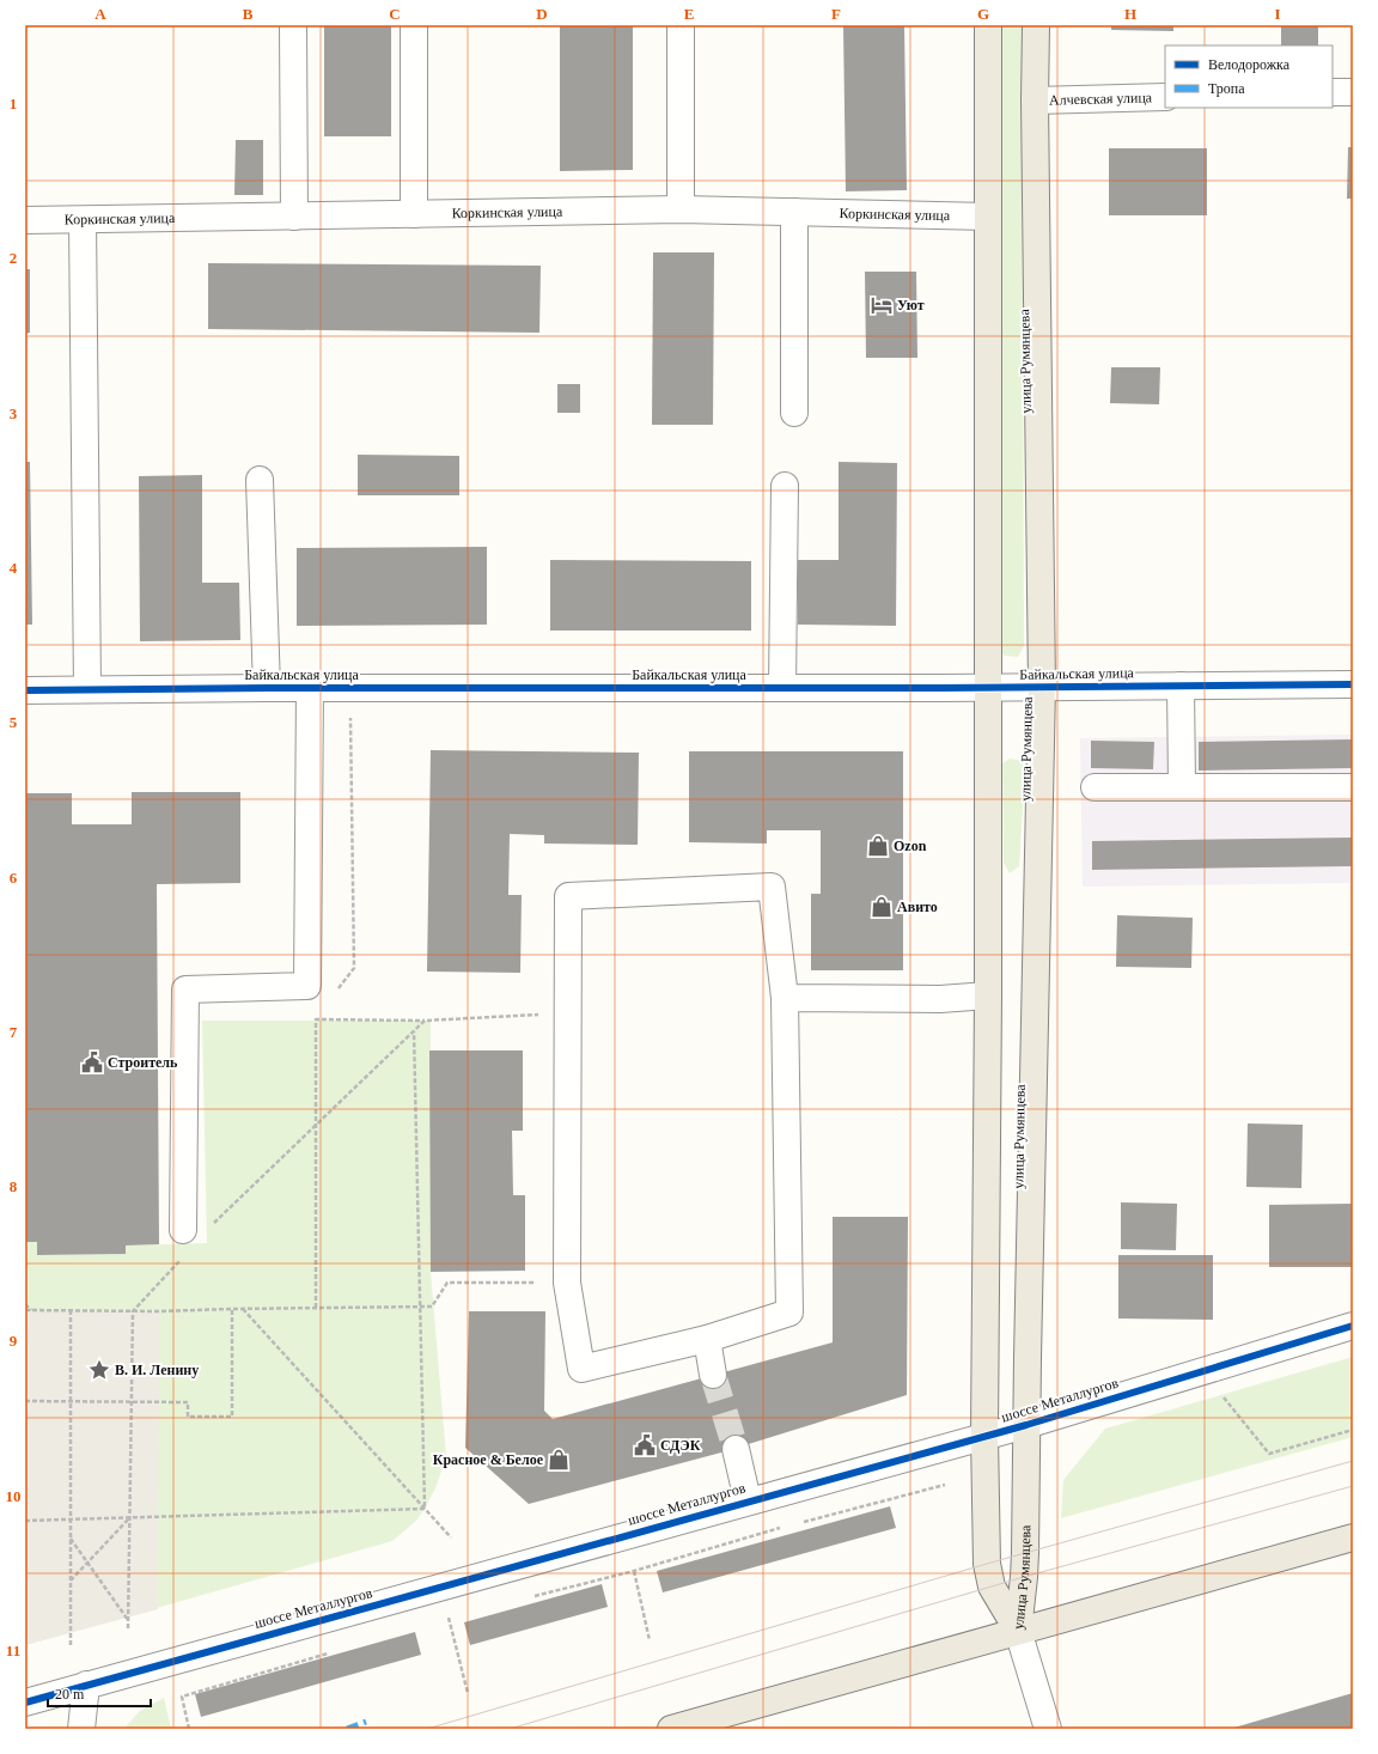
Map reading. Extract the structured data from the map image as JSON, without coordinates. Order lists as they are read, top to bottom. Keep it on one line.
{"streets":{"main road":["улица Румянцева"],"street":["Алчевская улица","Коркинская улица","Байкальская улица","шоссе Металлургов"]},"crossings":[["Алчевская улица","улица Румянцева"],["Коркинская улица","улица Румянцева"],["улица Румянцева","Байкальская улица"],["улица Румянцева","шоссе Металлургов"]],"places":{"hotel":["Уют"],"shop":["Ozon","Авито","Красное & Белое"],"public building":["Строитель","СДЭК"],"place":["В. И. Ленину"]},"legend":["Велодорожка","Тропа"],"scale_bar":"20 m","grid":{"columns":["A","B","C","D","E","F","G","H","I"],"rows":["1","2","3","4","5","6","7","8","9","10","11"]}}
